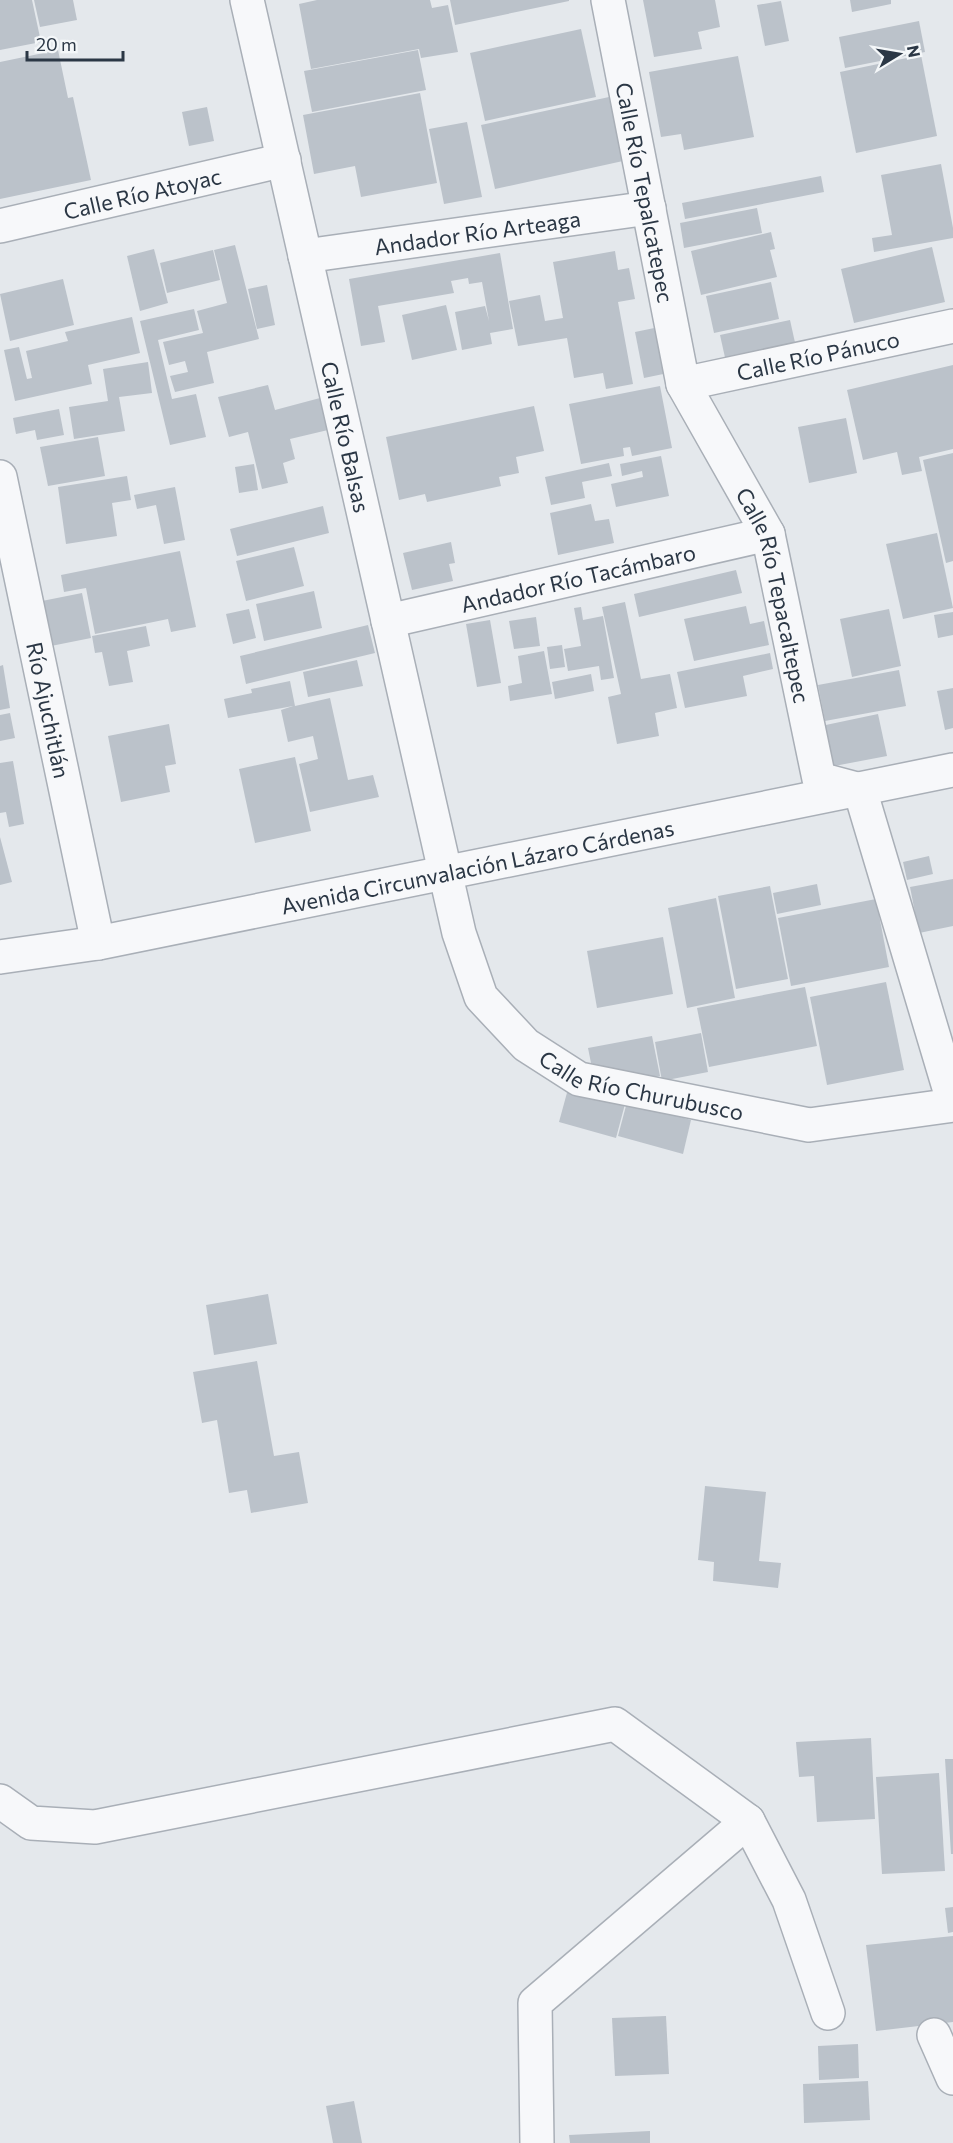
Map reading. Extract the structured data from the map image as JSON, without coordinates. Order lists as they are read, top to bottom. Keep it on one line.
{"streets":{"street":["Calle Río Tepalcatepec","Calle Río Atoyac","Andador Río Arteaga","Calle Río Pánuco","Calle Río Balsas","Andador Río Tacámbaro","Calle Río Tepacaltepec","Río Ajuchitlán","Avenida Circunvalación Lázaro Cárdenas","Calle Río Churubusco"]},"crossings":[["Calle Río Tepalcatepec","Andador Río Arteaga"],["Calle Río Tepalcatepec","Calle Río Pánuco"],["Calle Río Tepalcatepec","Calle Río Tepacaltepec"],["Calle Río Atoyac","Calle Río Balsas"],["Andador Río Arteaga","Calle Río Balsas"],["Calle Río Pánuco","Calle Río Tepacaltepec"],["Calle Río Balsas","Andador Río Tacámbaro"],["Calle Río Balsas","Avenida Circunvalación Lázaro Cárdenas"],["Calle Río Balsas","Calle Río Churubusco"],["Andador Río Tacámbaro","Calle Río Tepacaltepec"],["Calle Río Tepacaltepec","Avenida Circunvalación Lázaro Cárdenas"],["Río Ajuchitlán","Avenida Circunvalación Lázaro Cárdenas"],["Avenida Circunvalación Lázaro Cárdenas","Calle Río Churubusco"]],"scale_bar":"20 m","north":"right"}
